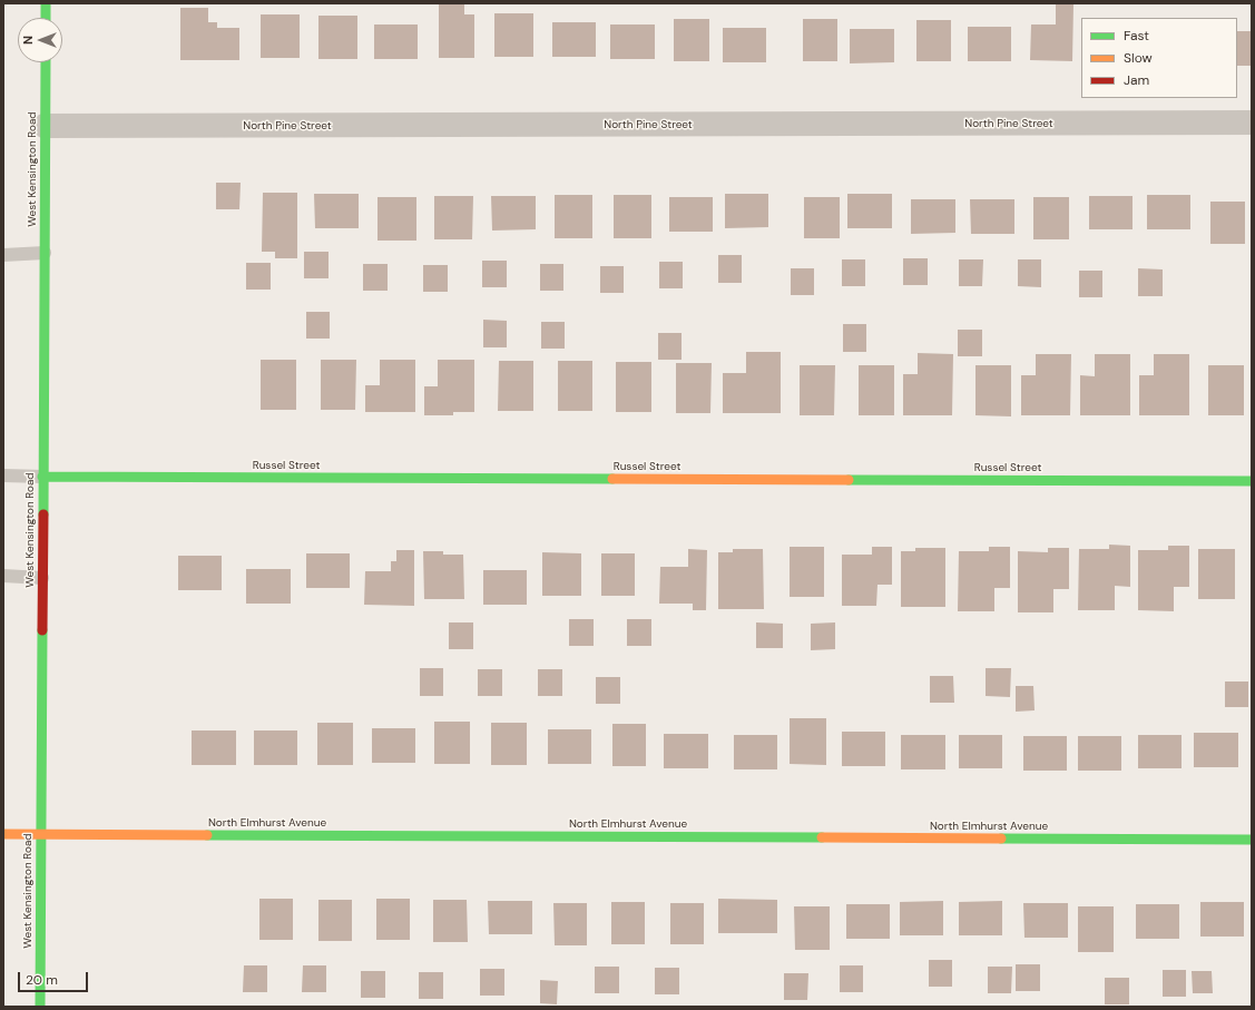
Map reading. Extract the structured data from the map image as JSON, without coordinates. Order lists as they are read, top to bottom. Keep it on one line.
{"streets":{"street":["North Pine Street","West Kensington Road","Russel Street","North Elmhurst Avenue"]},"crossings":[["North Pine Street","West Kensington Road"],["West Kensington Road","Russel Street"],["West Kensington Road","North Elmhurst Avenue"]],"legend":["Fast","Slow","Jam"],"scale_bar":"20 m","north":"left"}
